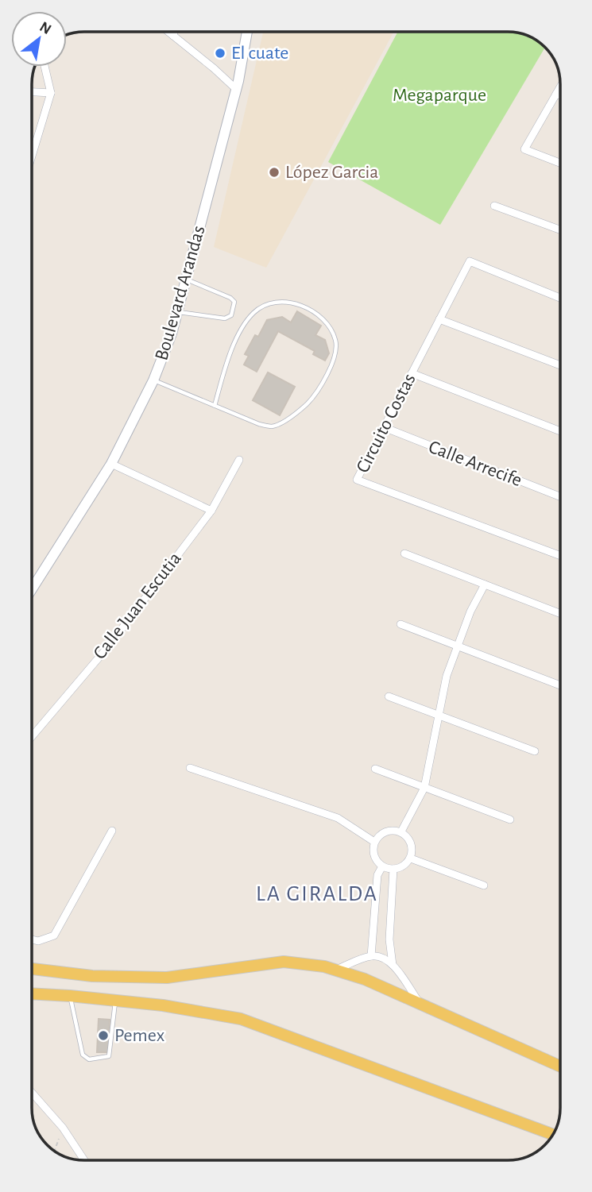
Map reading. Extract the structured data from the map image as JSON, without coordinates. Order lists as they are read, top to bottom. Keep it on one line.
{"streets":{"main road":["Boulevard Arandas"],"street":["Circuito Costas","Calle Arrecife","Calle Juan Escutia"]},"crossings":[["Circuito Costas","Calle Arrecife"]],"districts":["LA GIRALDA"],"parks":["Megaparque"],"places":["El cuate","López Garcia","Pemex"],"north":"top right"}
